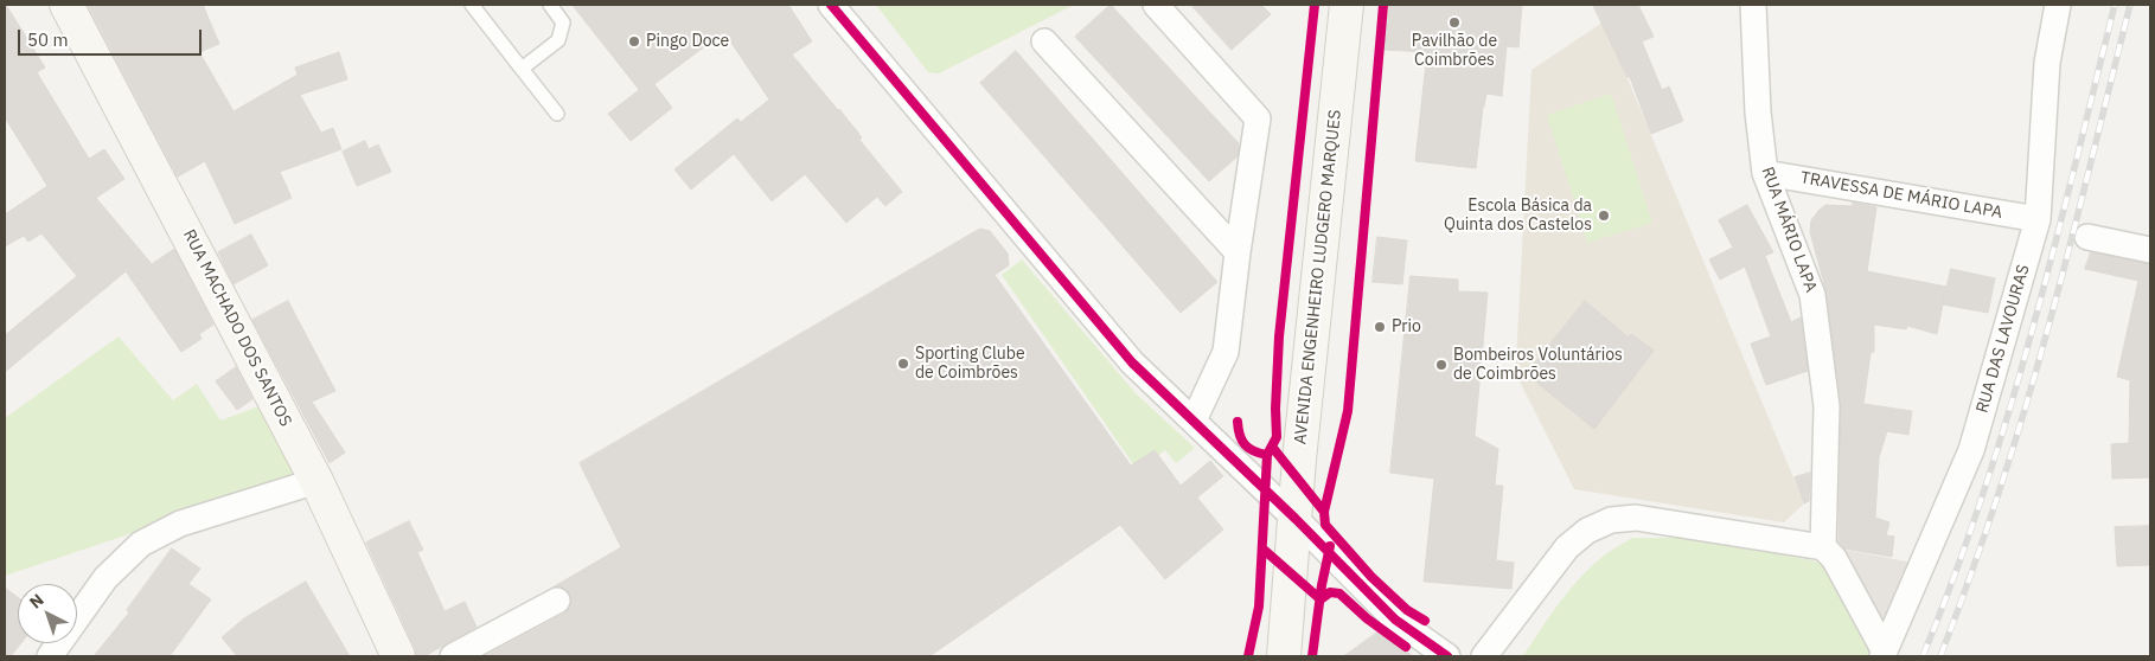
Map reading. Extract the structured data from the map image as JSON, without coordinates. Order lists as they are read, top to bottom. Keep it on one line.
{"streets":{"street":["TRAVESSA DE MÁRIO LAPA","RUA MÁRIO LAPA","AVENIDA ENGENHEIRO LUDGERO MARQUES","RUA MACHADO DOS SANTOS","RUA DAS LAVOURAS"]},"crossings":[["TRAVESSA DE MÁRIO LAPA","RUA MÁRIO LAPA"],["TRAVESSA DE MÁRIO LAPA","RUA DAS LAVOURAS"]],"places":["Pavilhão de Coimbrões","Pingo Doce","Escola Básica da Quinta dos Castelos","Prio","Sporting Clube de Coimbrões","Bombeiros Voluntários de Coimbrões"],"scale_bar":"50 m","north":"top left"}
